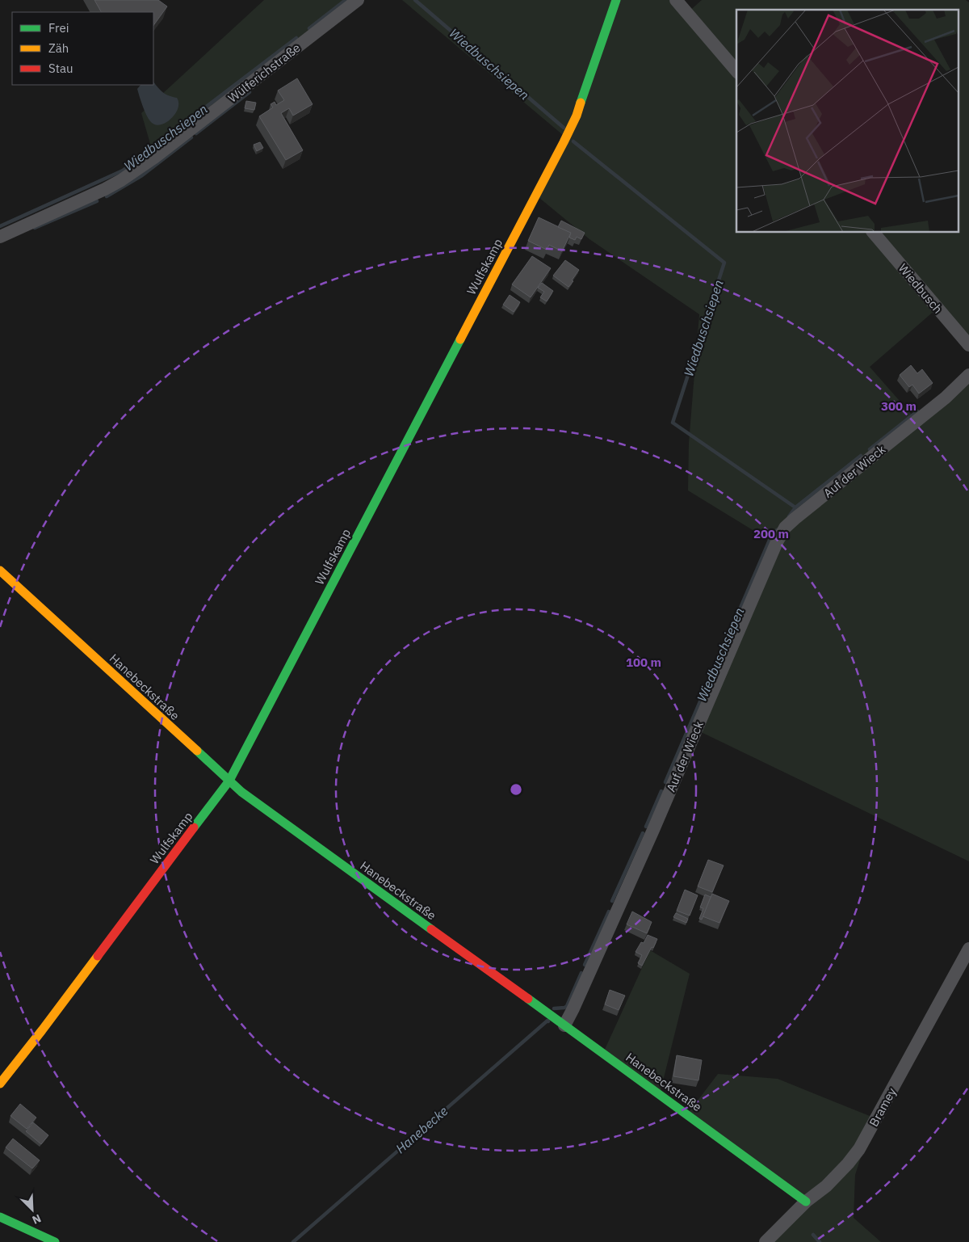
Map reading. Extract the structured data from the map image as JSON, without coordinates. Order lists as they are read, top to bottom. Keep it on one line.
{"streets":{"main road":["Wulfskamp","Hanebeckstraße"],"street":["Wülferichstraße","Wiedbusch","Auf der Wieck","Bramey"]},"crossings":[["Wulfskamp","Hanebeckstraße"],["Auf der Wieck","Hanebeckstraße"],["Hanebeckstraße","Bramey"]],"water":["Wiedbuschsiepen","Hanebecke"],"legend":["Frei","Zäh","Stau"],"north":"bottom right","rings":["300 m","200 m","100 m"]}
